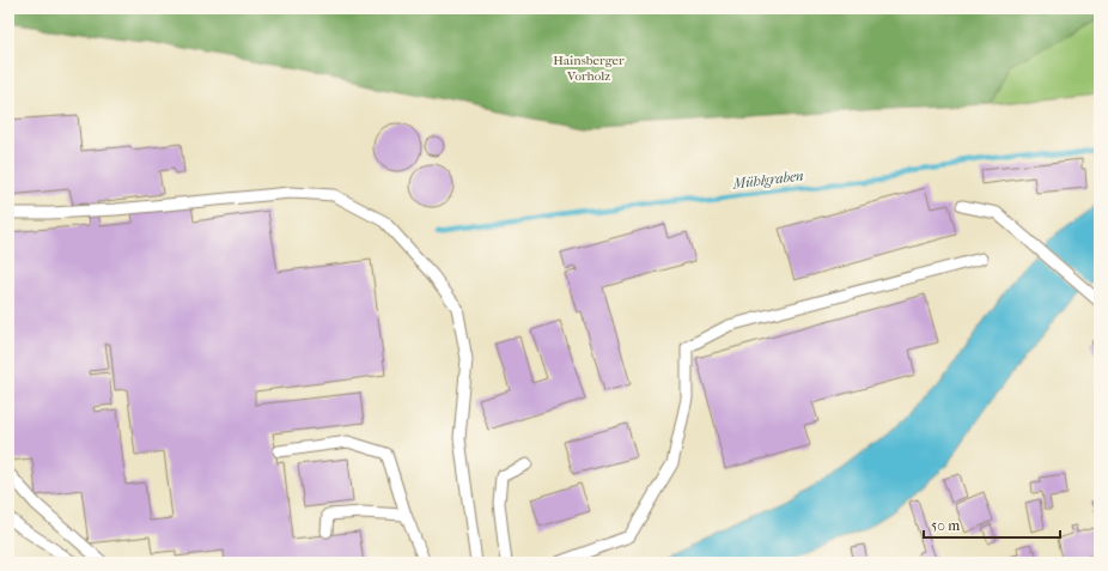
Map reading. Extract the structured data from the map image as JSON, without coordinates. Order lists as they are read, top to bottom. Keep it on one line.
{"water":["Mühlgraben"],"parks":["Hainsberger Vorholz"],"scale_bar":"50 m"}
